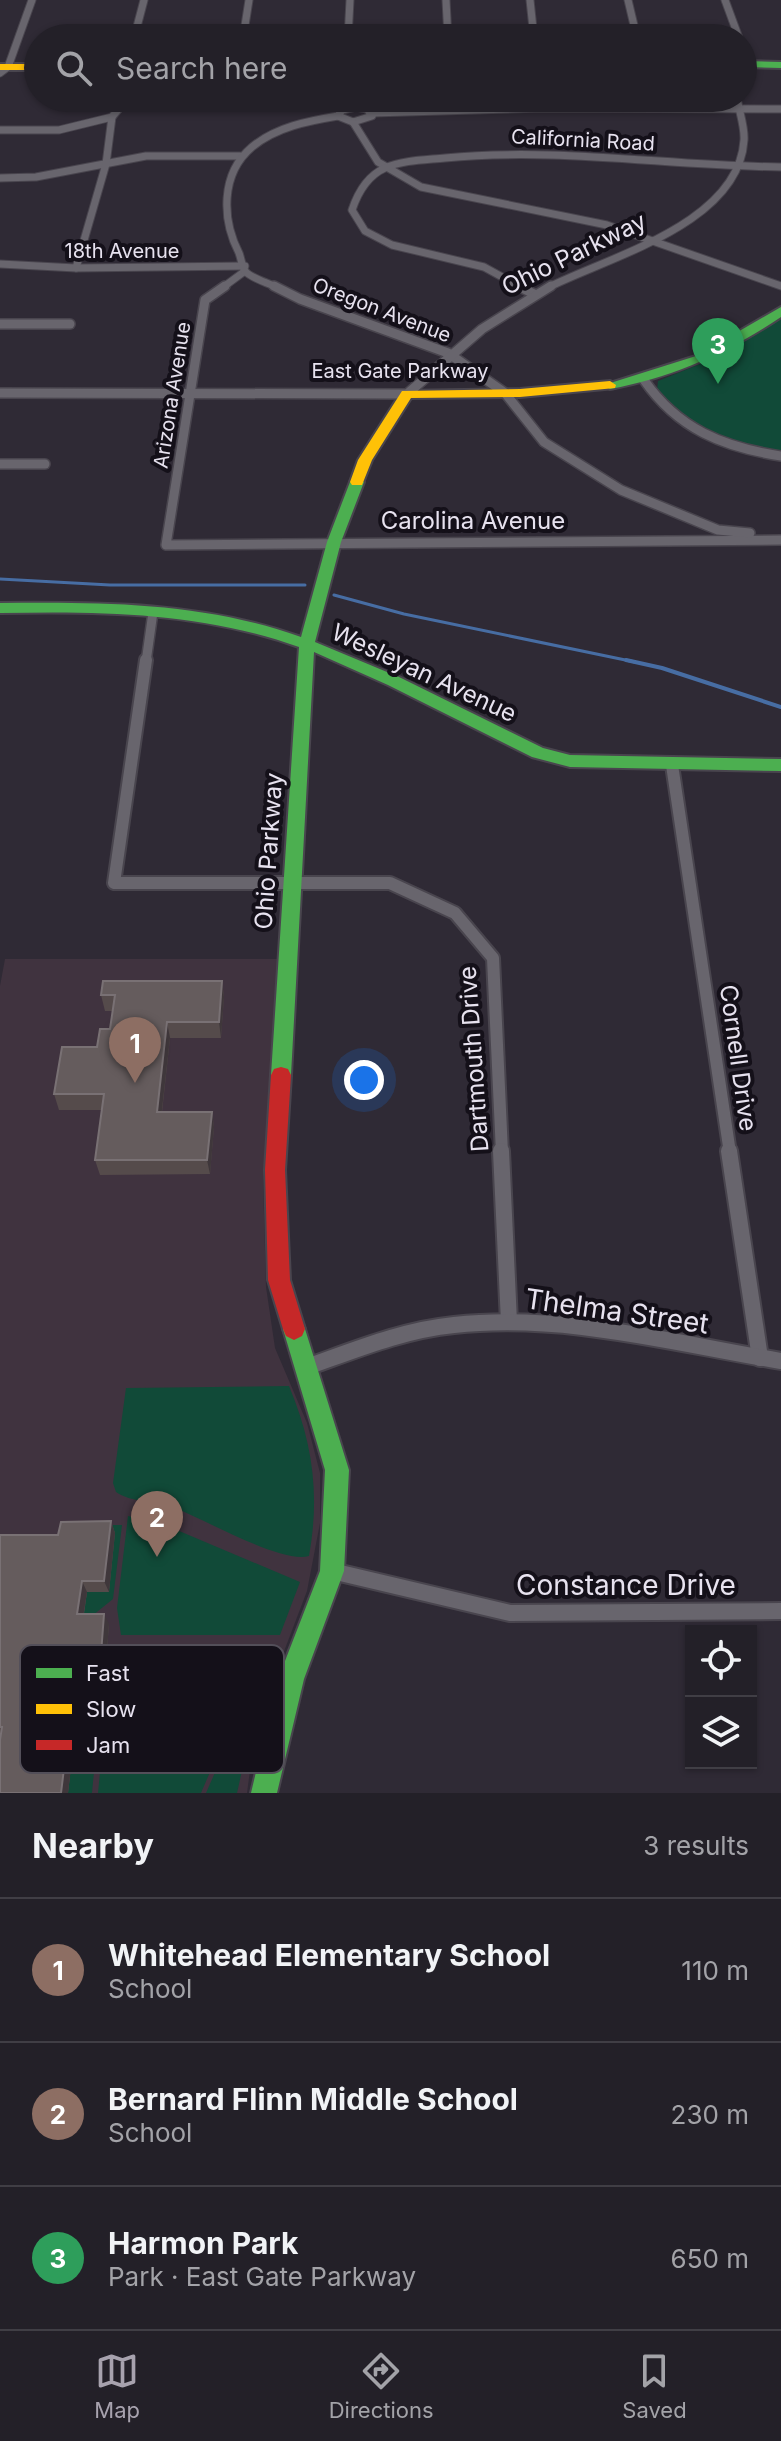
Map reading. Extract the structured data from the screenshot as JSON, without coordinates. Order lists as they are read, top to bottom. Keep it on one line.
{"streets":{"street":["California Road","18th Avenue","Ohio Parkway","Oregon Avenue","East Gate Parkway","Arizona Avenue","Carolina Avenue","Wesleyan Avenue","Cornell Drive","Dartmouth Drive","Thelma Street","Constance Drive"]},"crossings":[["California Road","Ohio Parkway"],["18th Avenue","Oregon Avenue"],["18th Avenue","Arizona Avenue"],["Ohio Parkway","Oregon Avenue"],["Ohio Parkway","East Gate Parkway"],["Ohio Parkway","Carolina Avenue"],["Ohio Parkway","Wesleyan Avenue"],["Ohio Parkway","Dartmouth Drive"],["Ohio Parkway","Thelma Street"],["Ohio Parkway","Constance Drive"],["Oregon Avenue","East Gate Parkway"],["Oregon Avenue","Arizona Avenue"],["Oregon Avenue","Carolina Avenue"],["East Gate Parkway","Arizona Avenue"],["Arizona Avenue","Carolina Avenue"],["Wesleyan Avenue","Cornell Drive"],["Wesleyan Avenue","Dartmouth Drive"],["Cornell Drive","Thelma Street"],["Dartmouth Drive","Thelma Street"]],"legend":["Fast","Slow","Jam"],"page":{"search":"Search here","pins":["3","1","2"],"heading":["Nearby","3 results"],"list":[{"mark":"1","name":"Whitehead Elementary School","note":"School","value":"110 m"},{"mark":"2","name":"Bernard Flinn Middle School","note":"School","value":"230 m"},{"mark":"3","name":"Harmon Park","note":"Park · East Gate Parkway","value":"650 m"}],"nav":["Map","Directions","Saved"]}}
